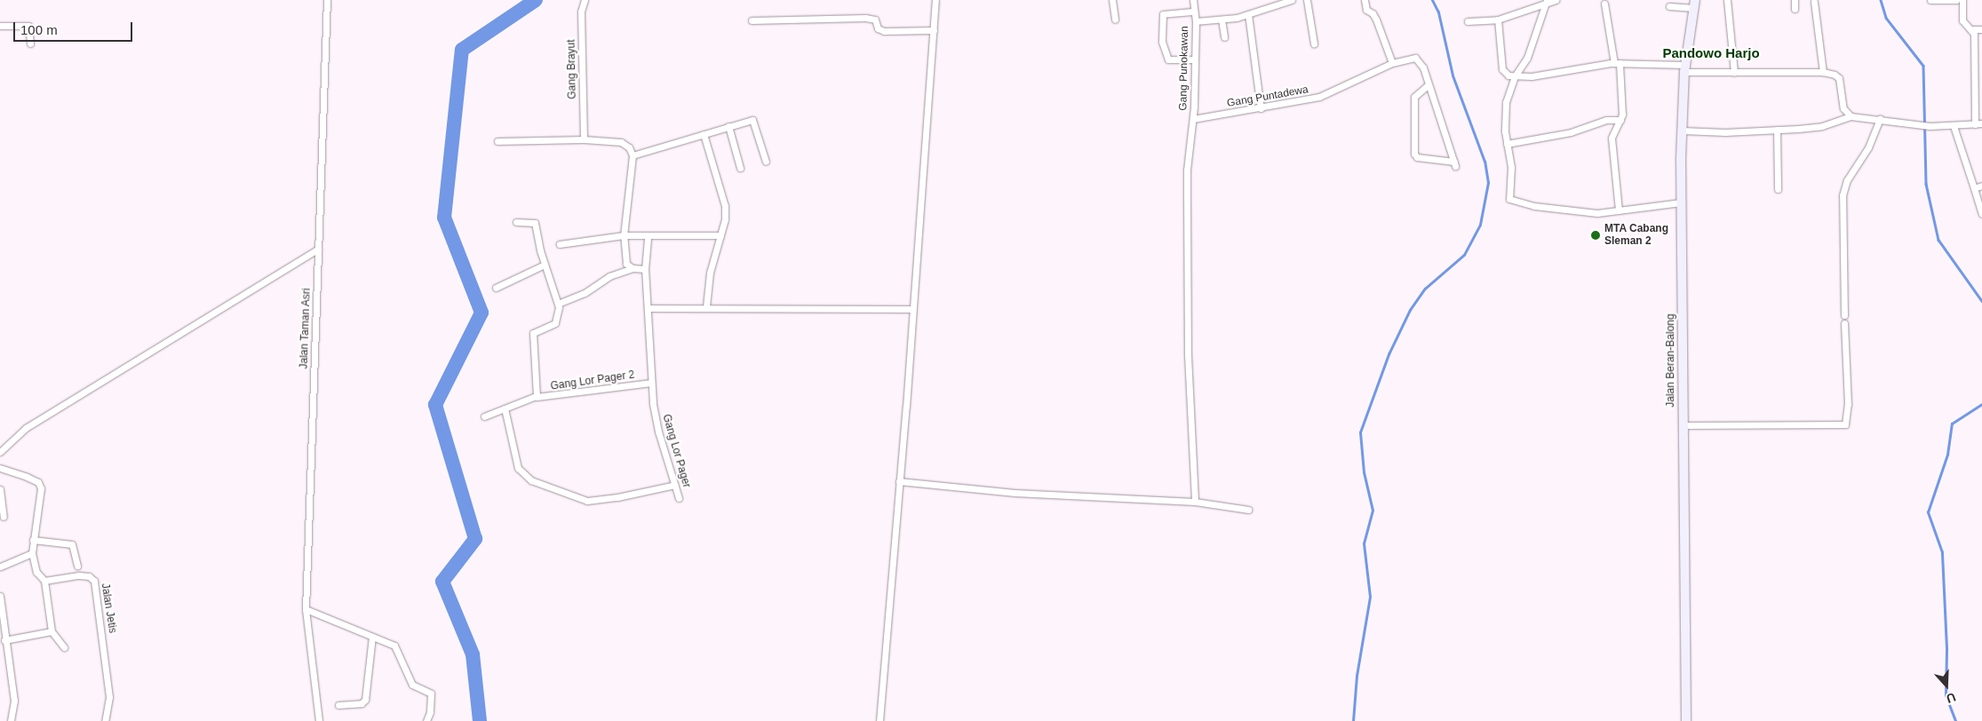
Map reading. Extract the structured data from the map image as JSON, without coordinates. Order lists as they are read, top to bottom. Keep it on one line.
{"streets":{"main road":["Jalan Beran-Balong"],"street":["Gang Punokawan","Gang Brayut","Gang Puntadewa","Jalan Taman Asri","Gang Lor Pager 2","Gang Lor Pager","Jalan Jetis"]},"crossings":[["Gang Punokawan","Gang Puntadewa"],["Gang Lor Pager 2","Gang Lor Pager"]],"districts":["Pandowo Harjo"],"places":["MTA Cabang Sleman 2"],"scale_bar":"100 m","north":"bottom"}
